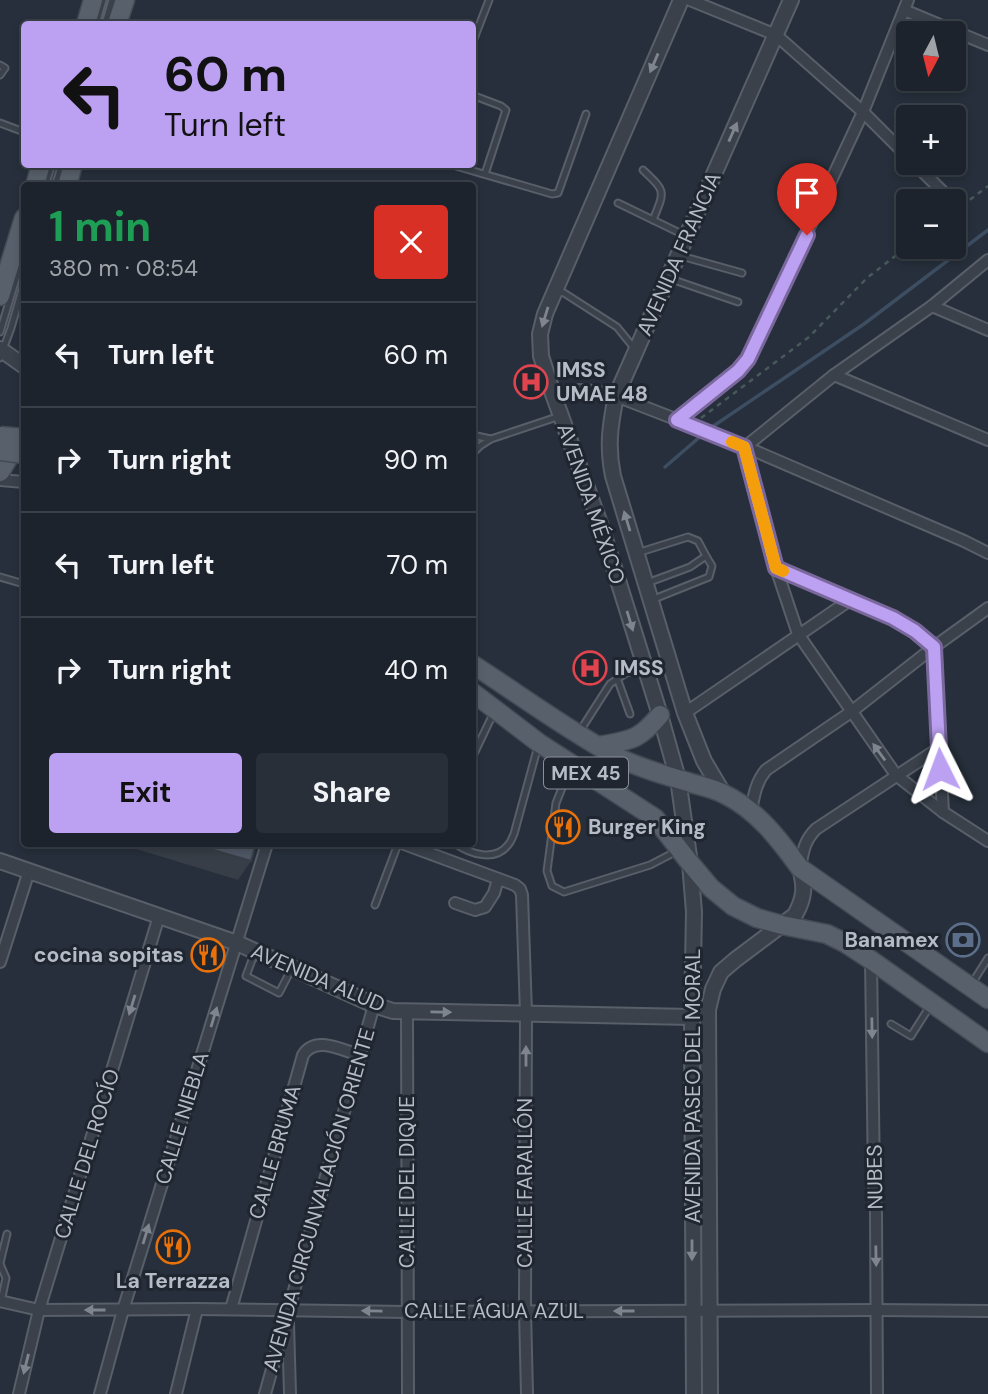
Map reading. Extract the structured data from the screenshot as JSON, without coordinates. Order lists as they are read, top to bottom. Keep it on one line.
{"streets":{"main road":["MEX 45"],"street":["AVENIDA FRANCIA","AVENIDA MÉXICO","AVENIDA ALUD","AVENIDA PASEO DEL MORAL","CALLE NIEBLA","CALLE BRUMA","CALLE DEL ROCÍO","NUBES","CALLE DEL DIQUE","CALLE FARALLÓN","AVENIDA CIRCUNVALACIÓN ORIENTE","CALLE ÁGUA AZUL"]},"crossings":[["AVENIDA FRANCIA","MEX 45"],["AVENIDA MÉXICO","MEX 45"],["AVENIDA MÉXICO","AVENIDA PASEO DEL MORAL"],["MEX 45","AVENIDA PASEO DEL MORAL"],["MEX 45","NUBES"],["AVENIDA ALUD","AVENIDA PASEO DEL MORAL"],["AVENIDA ALUD","CALLE NIEBLA"],["AVENIDA ALUD","CALLE DEL ROCÍO"],["AVENIDA ALUD","CALLE DEL DIQUE"],["AVENIDA ALUD","CALLE FARALLÓN"],["AVENIDA ALUD","AVENIDA CIRCUNVALACIÓN ORIENTE"],["AVENIDA PASEO DEL MORAL","CALLE ÁGUA AZUL"],["CALLE NIEBLA","CALLE ÁGUA AZUL"],["CALLE BRUMA","AVENIDA CIRCUNVALACIÓN ORIENTE"],["CALLE BRUMA","CALLE ÁGUA AZUL"],["CALLE DEL ROCÍO","CALLE ÁGUA AZUL"],["NUBES","CALLE ÁGUA AZUL"],["CALLE DEL DIQUE","CALLE ÁGUA AZUL"],["CALLE FARALLÓN","CALLE ÁGUA AZUL"],["AVENIDA CIRCUNVALACIÓN ORIENTE","CALLE ÁGUA AZUL"]],"one_way":["AVENIDA MÉXICO","CALLE NIEBLA","CALLE DEL ROCÍO","NUBES","CALLE FARALLÓN","CALLE ÁGUA AZUL"],"places":{"hospital":["IMSS UMAE 48","IMSS"],"restaurant":["Burger King","cocina sopitas","La Terrazza"],"bank":["Banamex"]},"north":"bottom","page":{"map_buttons":["+","−"],"turn":["60 m","Turn left"],"heading":["1 min","380 m · 08:54"],"list":[{"name":"Turn left","value":"60 m"},{"name":"Turn right","value":"90 m"},{"name":"Turn left","value":"70 m"},{"name":"Turn right","value":"40 m"}],"buttons":["Exit","Share"]}}
